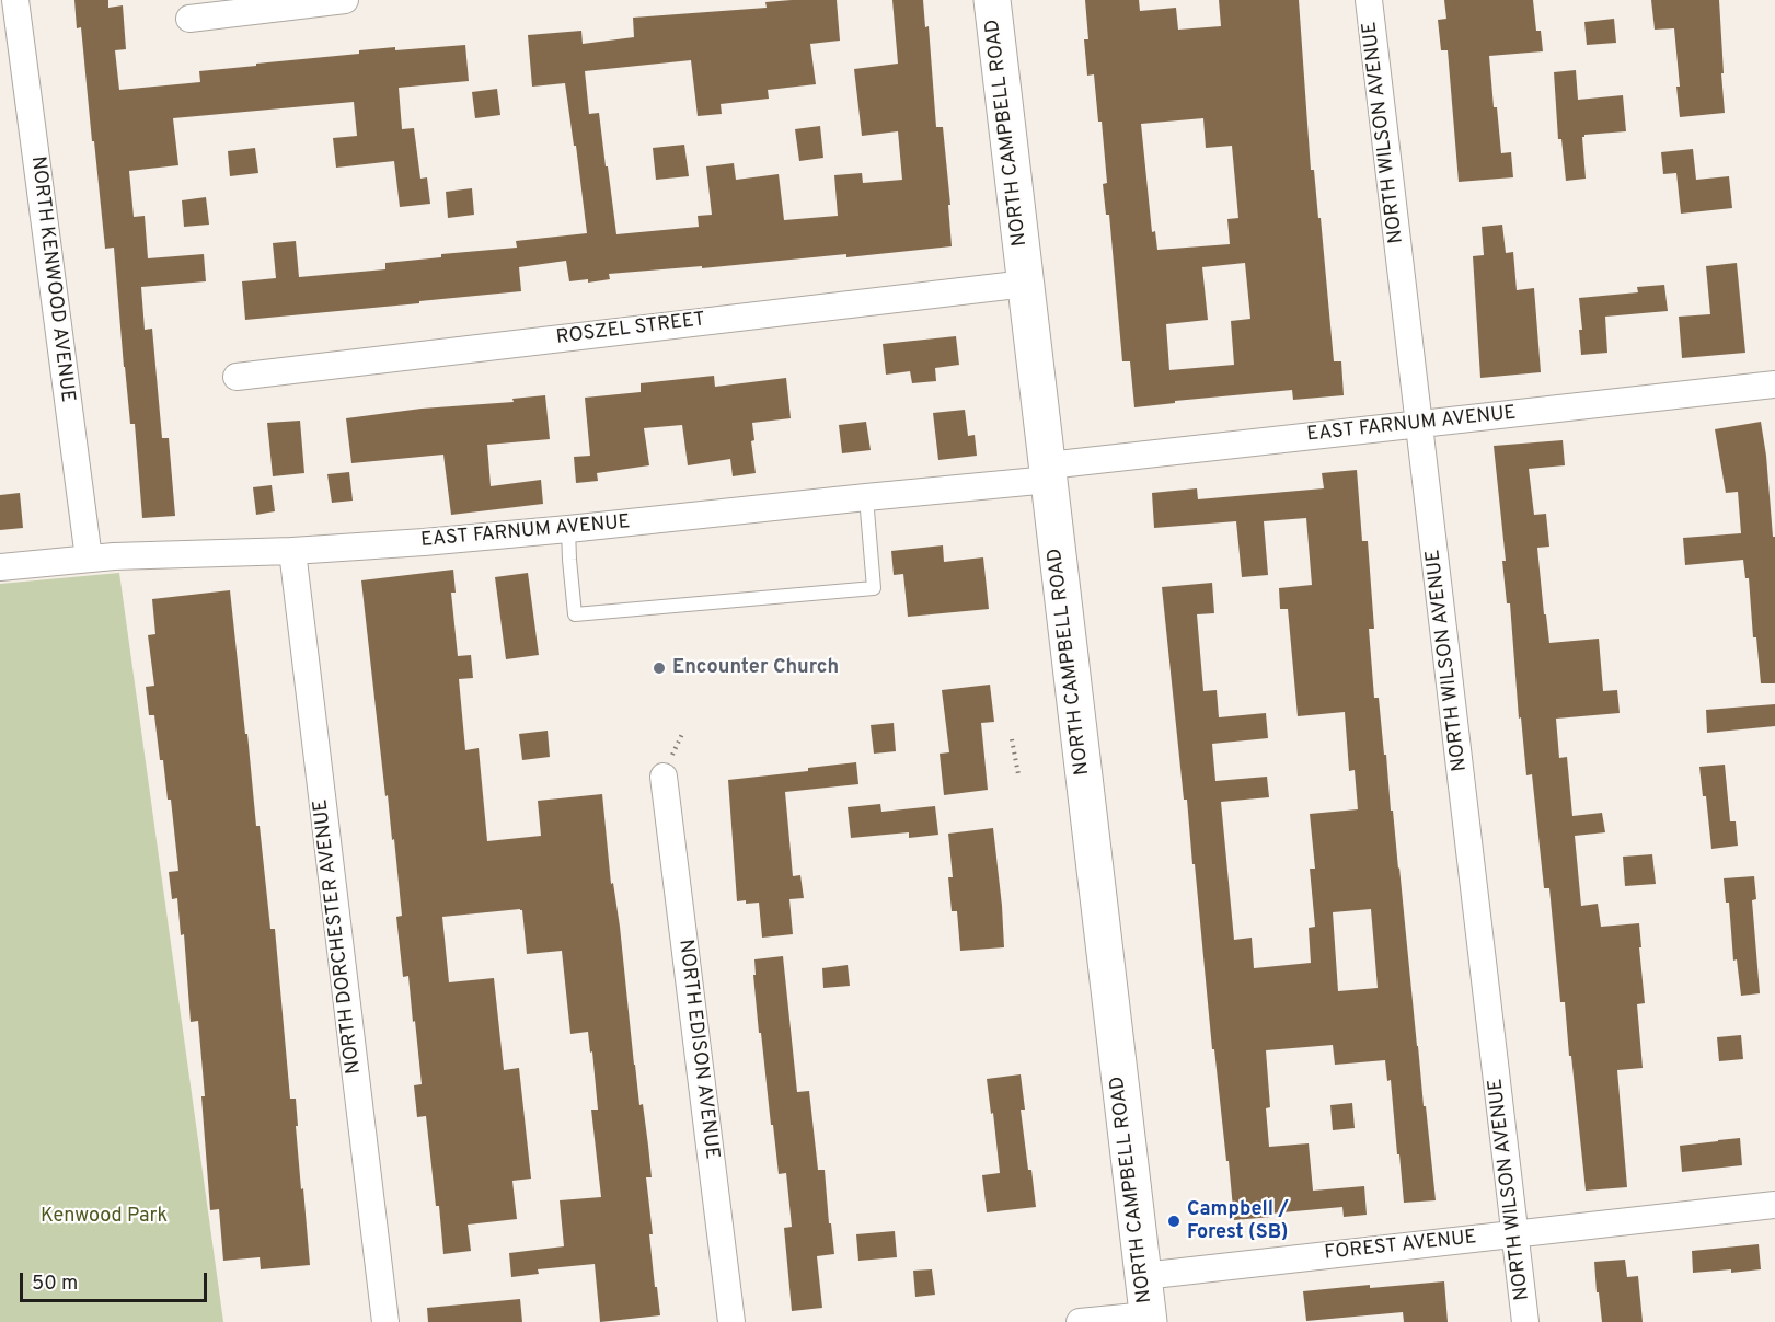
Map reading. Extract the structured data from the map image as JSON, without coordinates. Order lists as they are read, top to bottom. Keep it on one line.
{"streets":{"street":["NORTH CAMPBELL ROAD","NORTH WILSON AVENUE","NORTH KENWOOD AVENUE","ROSZEL STREET","EAST FARNUM AVENUE","NORTH DORCHESTER AVENUE","NORTH EDISON AVENUE","FOREST AVENUE"]},"crossings":[["NORTH CAMPBELL ROAD","ROSZEL STREET"],["NORTH CAMPBELL ROAD","EAST FARNUM AVENUE"],["NORTH CAMPBELL ROAD","FOREST AVENUE"],["NORTH WILSON AVENUE","EAST FARNUM AVENUE"],["NORTH WILSON AVENUE","FOREST AVENUE"],["NORTH KENWOOD AVENUE","EAST FARNUM AVENUE"],["EAST FARNUM AVENUE","NORTH DORCHESTER AVENUE"]],"parks":["Kenwood Park"],"places":["Encounter Church","Campbell / Forest (SB)"],"scale_bar":"50 m"}
